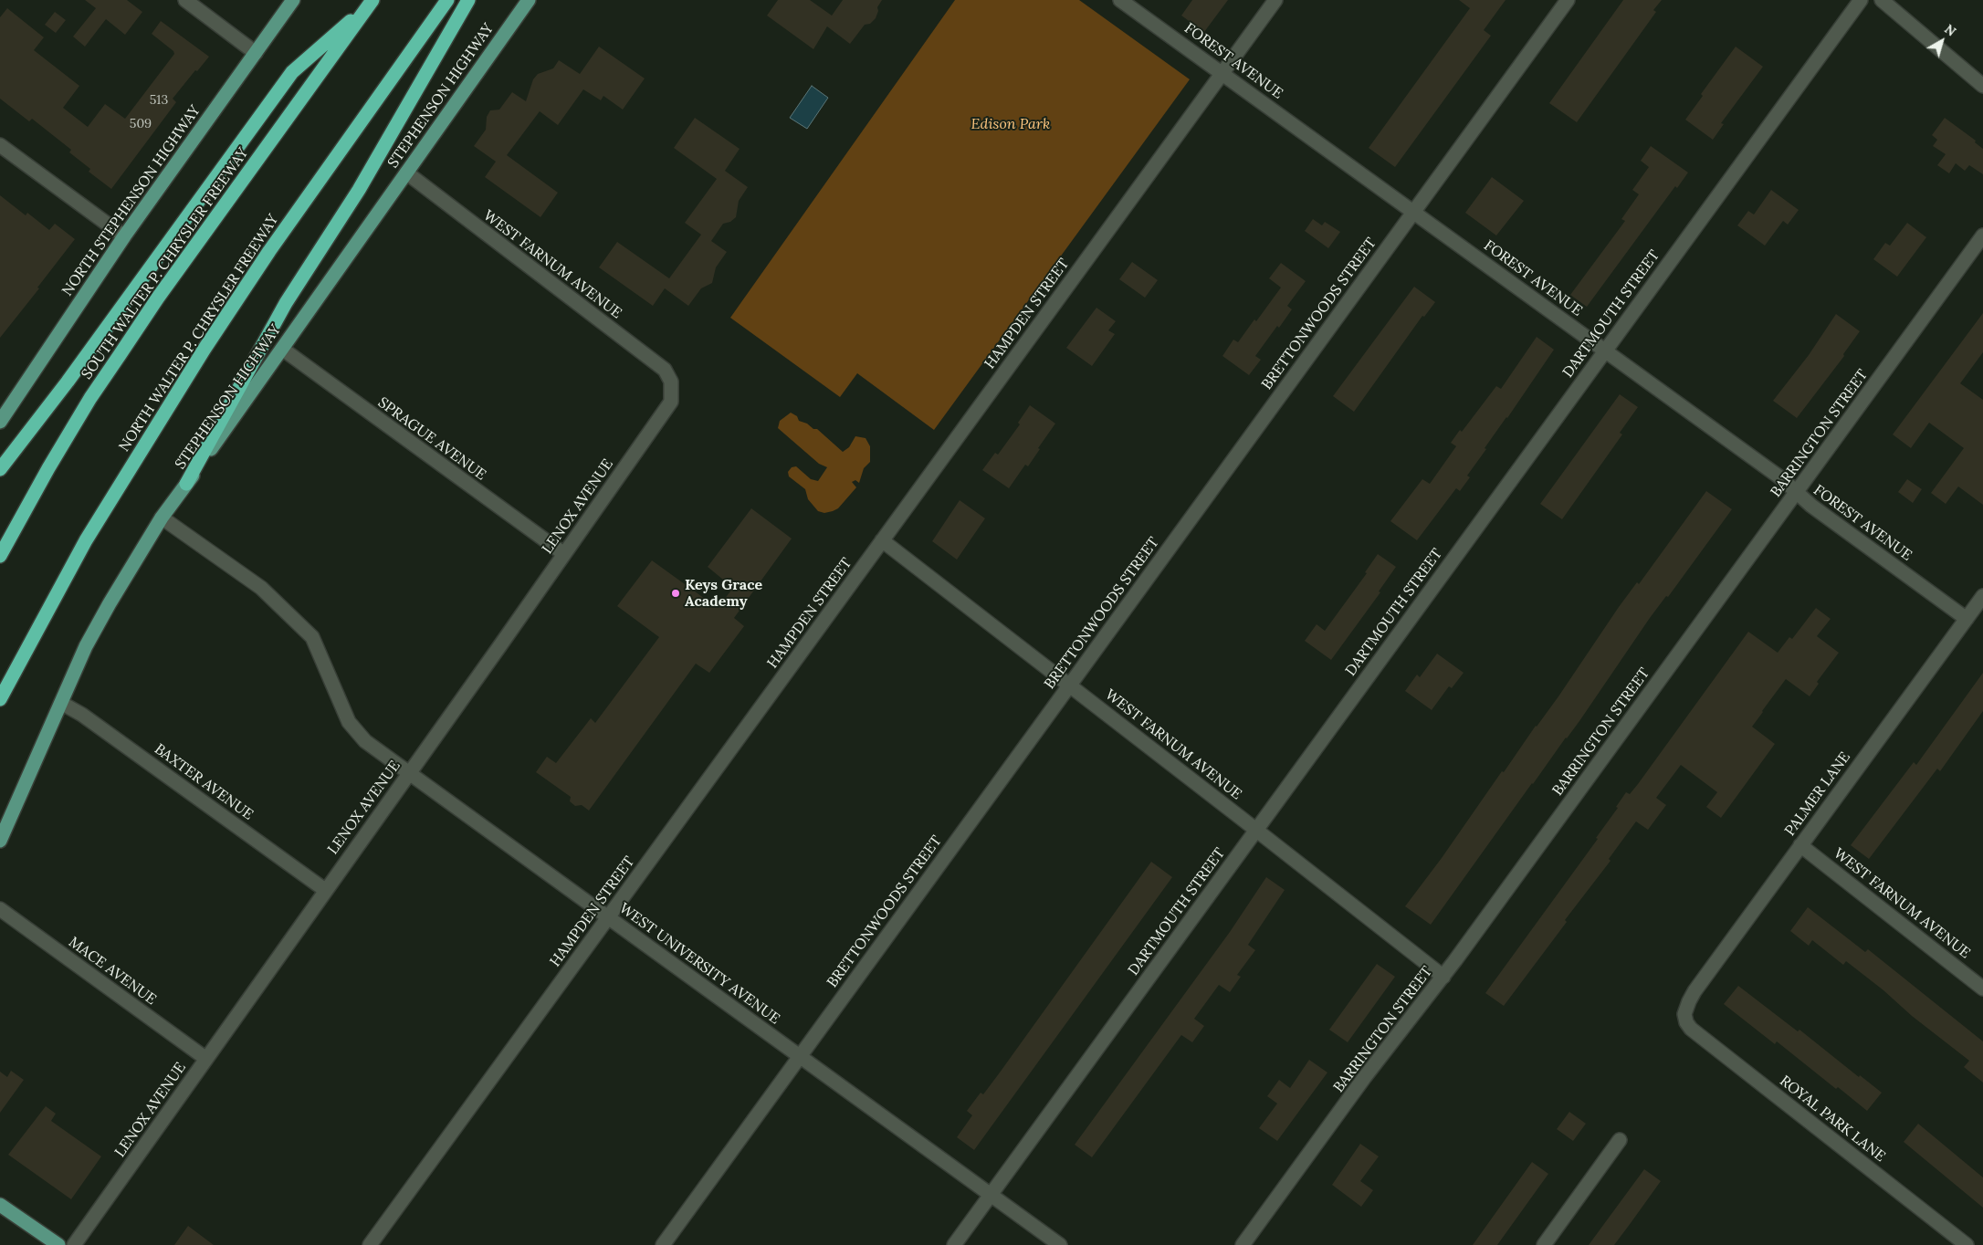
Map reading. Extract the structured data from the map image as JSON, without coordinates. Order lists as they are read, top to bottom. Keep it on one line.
{"streets":{"highway":["SOUTH WALTER P. CHRYSLER FREEWAY","NORTH WALTER P. CHRYSLER FREEWAY"],"main road":["STEPHENSON HIGHWAY","NORTH STEPHENSON HIGHWAY"],"street":["FOREST AVENUE","WEST FARNUM AVENUE","HAMPDEN STREET","BRETTONWOODS STREET","DARTMOUTH STREET","BARRINGTON STREET","SPRAGUE AVENUE","LENOX AVENUE","BAXTER AVENUE","PALMER LANE","WEST UNIVERSITY AVENUE","MACE AVENUE","ROYAL PARK LANE"]},"crossings":[["FOREST AVENUE","HAMPDEN STREET"],["FOREST AVENUE","BRETTONWOODS STREET"],["FOREST AVENUE","DARTMOUTH STREET"],["FOREST AVENUE","BARRINGTON STREET"],["FOREST AVENUE","PALMER LANE"],["STEPHENSON HIGHWAY","WEST FARNUM AVENUE"],["STEPHENSON HIGHWAY","SPRAGUE AVENUE"],["STEPHENSON HIGHWAY","BAXTER AVENUE"],["STEPHENSON HIGHWAY","WEST UNIVERSITY AVENUE"],["WEST FARNUM AVENUE","HAMPDEN STREET"],["WEST FARNUM AVENUE","BRETTONWOODS STREET"],["WEST FARNUM AVENUE","DARTMOUTH STREET"],["WEST FARNUM AVENUE","BARRINGTON STREET"],["WEST FARNUM AVENUE","LENOX AVENUE"],["WEST FARNUM AVENUE","PALMER LANE"],["HAMPDEN STREET","WEST UNIVERSITY AVENUE"],["BRETTONWOODS STREET","WEST UNIVERSITY AVENUE"],["DARTMOUTH STREET","WEST UNIVERSITY AVENUE"],["SPRAGUE AVENUE","LENOX AVENUE"],["LENOX AVENUE","BAXTER AVENUE"],["LENOX AVENUE","WEST UNIVERSITY AVENUE"],["LENOX AVENUE","MACE AVENUE"],["PALMER LANE","ROYAL PARK LANE"]],"parks":["Edison Park"],"places":["Keys Grace Academy"],"house_numbers":["513","509"],"north":"top right"}
